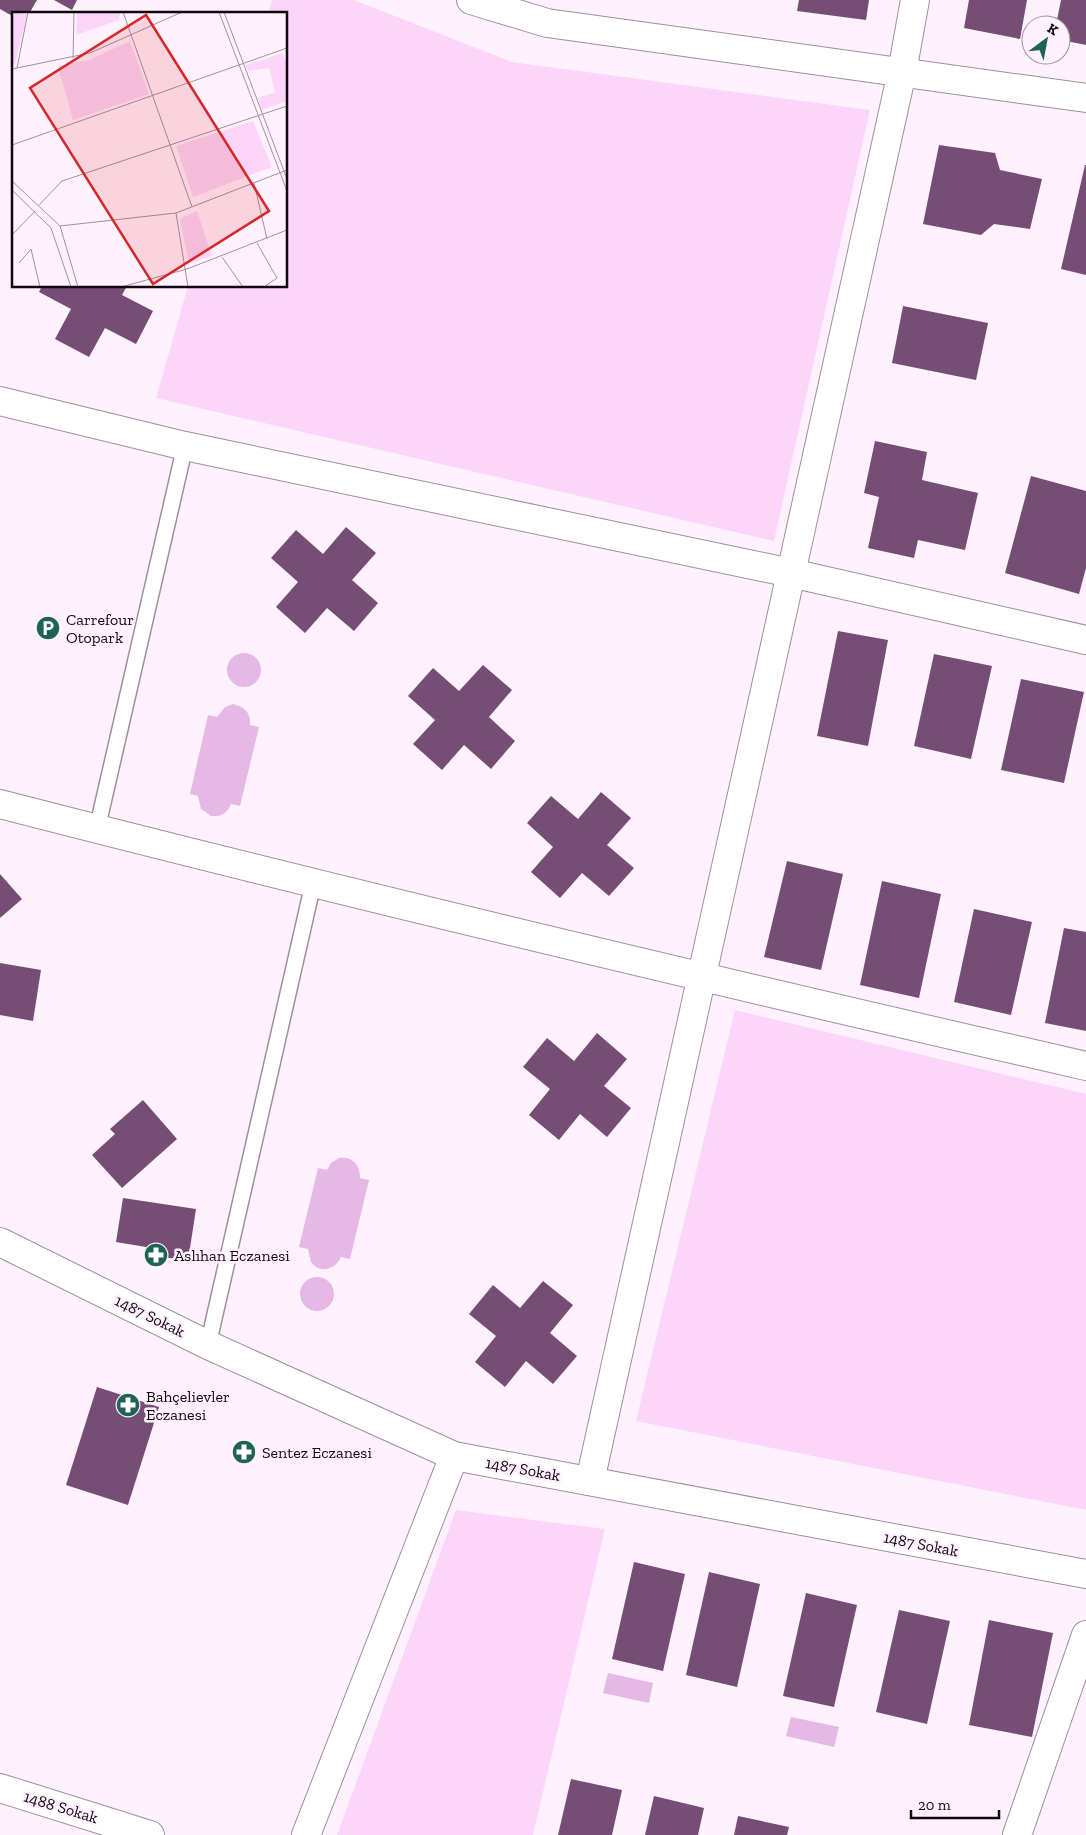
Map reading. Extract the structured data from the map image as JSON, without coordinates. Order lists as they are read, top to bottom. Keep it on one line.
{"streets":{"street":["1487 Sokak","1488 Sokak"]},"places":{"parking":["Carrefour Otopark"],"pharmacy":["Aslıhan Eczanesi","Bahçelievler Eczanesi","Sentez Eczanesi"]},"scale_bar":"20 m","north":"top right"}
